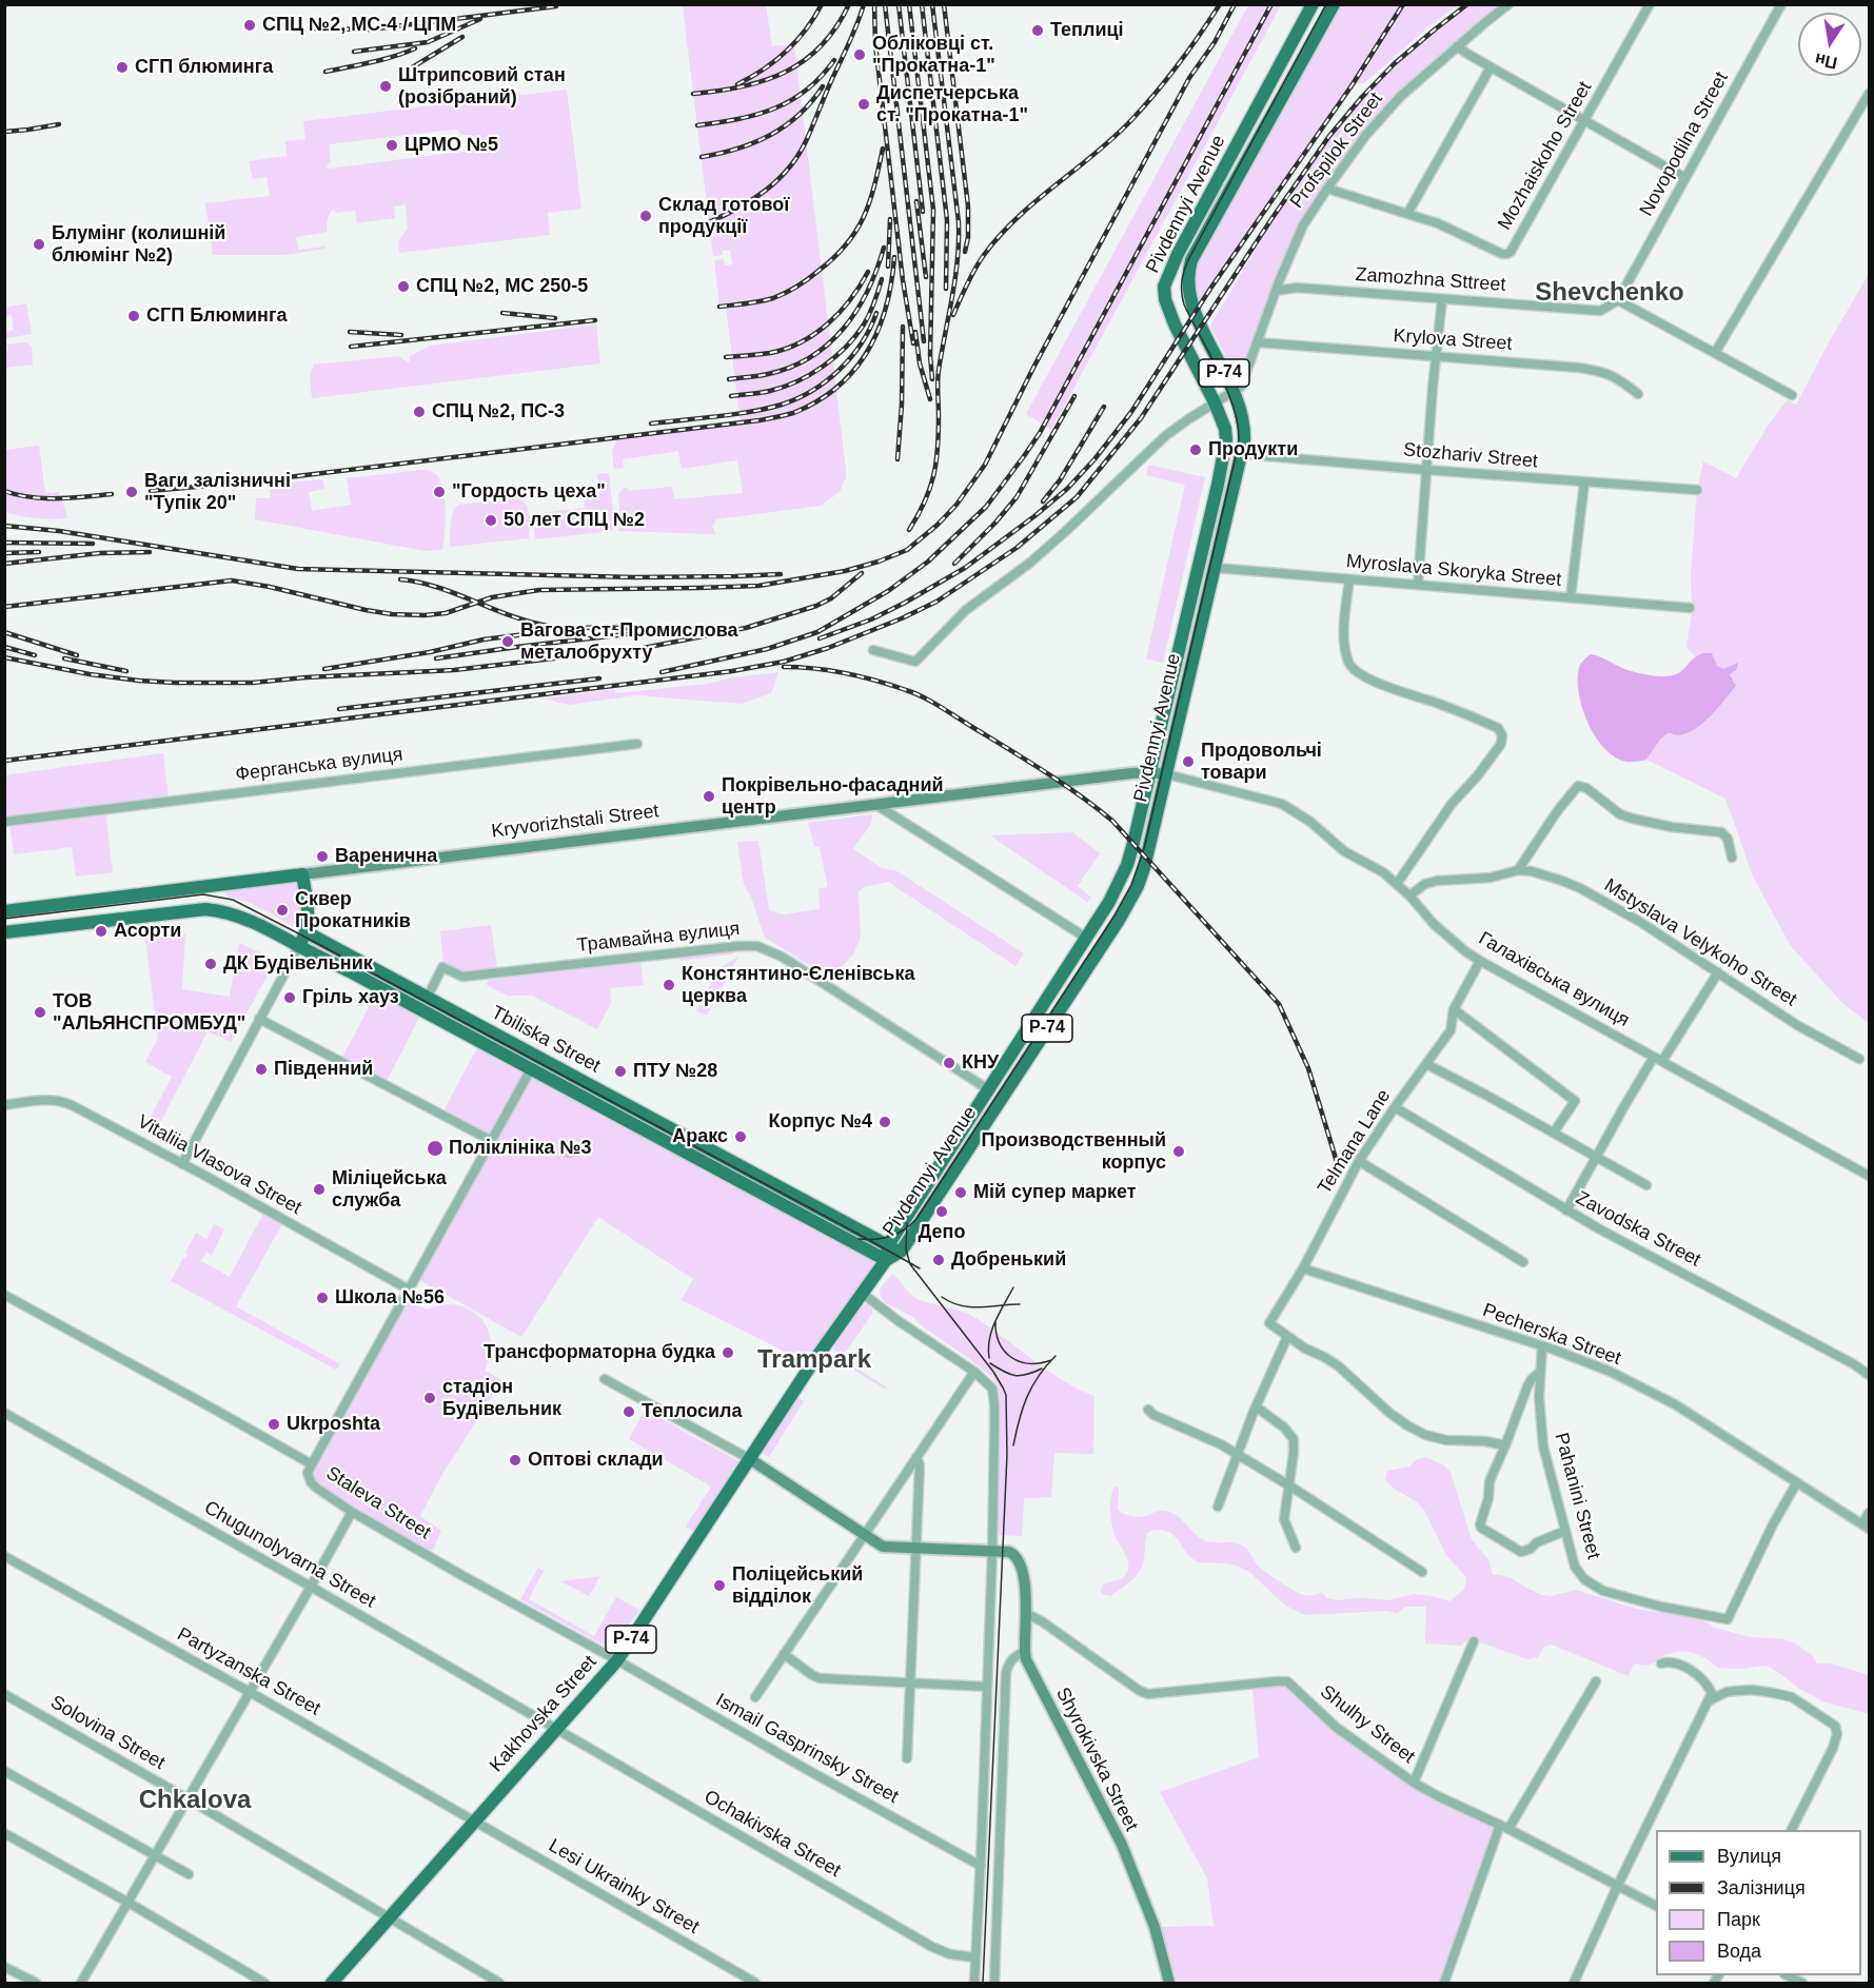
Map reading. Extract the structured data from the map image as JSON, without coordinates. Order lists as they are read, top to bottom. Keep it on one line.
{"streets":{"main road":["Pivdennyi Avenue","Р-74","Kryvorizhstali Street","Tbiliska Street","Kakhovska Street","Shyrokivska Street"],"street":["Novopodilna Street","Profspilok Street","Mozhaiskoho Street","Zamozhna Sttreet","Krylova Street","Stozhariv Street","Myroslava Skoryka Street","Ферганська вулиця","Трамвайна вулиця","Mstyslava Velykoho Street","Галахівська вулиця","Telmana Lane","Vitaliia Vlasova Street","Zavodska Street","Pecherska Street","Pahanini Street","Staleva Street","Chugunolyvarna Street","Partyzanska Street","Shulhy Street","Solovina Street","Ismail Gasprinsky Street","Ochakivska Street","Lesi Ukrainky Street"]},"crossings":[["Novopodilna Street","Zamozhna Sttreet"],["Profspilok Street","Mozhaiskoho Street"],["Profspilok Street","Pivdennyi Avenue"],["Profspilok Street","Zamozhna Sttreet"],["Profspilok Street","Krylova Street"],["Pivdennyi Avenue","Stozhariv Street"],["Pivdennyi Avenue","Myroslava Skoryka Street"],["Pivdennyi Avenue","Kryvorizhstali Street"],["Pivdennyi Avenue","Трамвайна вулиця"],["Pivdennyi Avenue","Галахівська вулиця"],["Pivdennyi Avenue","Tbiliska Street"],["Pivdennyi Avenue","Kakhovska Street"],["Kryvorizhstali Street","Галахівська вулиця"],["Трамвайна вулиця","Tbiliska Street"],["Mstyslava Velykoho Street","Галахівська вулиця"],["Галахівська вулиця","Telmana Lane"],["Tbiliska Street","Kakhovska Street"],["Telmana Lane","Zavodska Street"],["Telmana Lane","Pecherska Street"],["Pecherska Street","Pahanini Street"],["Staleva Street","Kakhovska Street"],["Staleva Street","Ismail Gasprinsky Street"],["Chugunolyvarna Street","Kakhovska Street"],["Chugunolyvarna Street","Ochakivska Street"],["Partyzanska Street","Kakhovska Street"],["Partyzanska Street","Lesi Ukrainky Street"],["Kakhovska Street","Solovina Street"],["Kakhovska Street","Ismail Gasprinsky Street"],["Kakhovska Street","Ochakivska Street"],["Kakhovska Street","Lesi Ukrainky Street"],["Shulhy Street","Shyrokivska Street"]],"districts":["Shevchenko","Trampark","Chkalova"],"places":["СПЦ №2, МС-4 / ЦПМ","Теплиці","Обліковці ст. \"Прокатна-1\"","СГП блюминга","Штрипсовий стан (розібраний)","Диспетчерська ст. \"Прокатна-1\"","ЦРМО №5","Склад готової продукції","Блумінг (колишній блюмінг №2)","СПЦ №2, МС 250-5","СГП Блюминга","СПЦ №2, ПС-3","Продукти","Ваги залізничні \"Тупік 20\"","\"Гордость цеха\"","50 лет СПЦ №2","Вагова ст. Промислова металобрухту","Продовольчі товари","Покрівельно-фасадний центр","Варенична","Сквер Прокатників","Асорти","ДК Будівельник","Констянтино-Єленівська церква","Гріль хауз","ТОВ \"АЛЬЯНСПРОМБУД\"","КНУ","Південний","ПТУ №28","Корпус №4","Аракс","Поліклініка №3","Производственный корпус","Міліцейська служба","Мій супер маркет","Депо","Добренький","Школа №56","Трансформаторна будка","стадіон Будівельник","Теплосила","Ukrposhta","Оптові склади","Поліцейський відділок"],"legend":["Вулиця","Залізниця","Парк","Вода"],"north":"bottom"}
